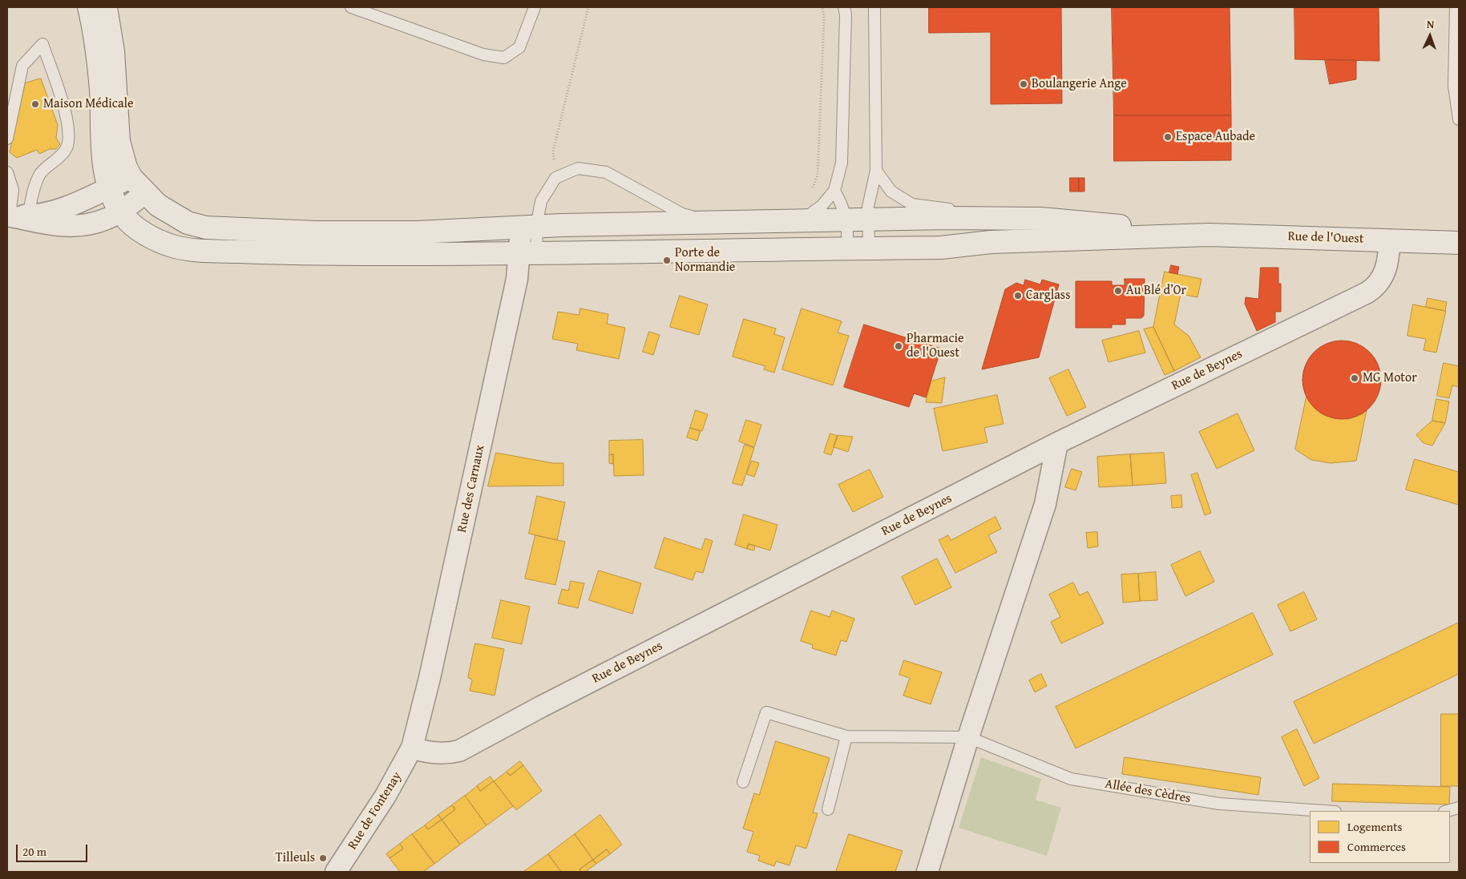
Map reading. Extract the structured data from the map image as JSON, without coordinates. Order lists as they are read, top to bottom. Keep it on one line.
{"streets":{"main road":["Rue de l'Ouest"],"street":["Rue de Beynes","Rue des Carnaux","Rue de Fontenay"],"lane":["Allée des Cèdres"]},"crossings":[["Rue de l'Ouest","Rue de Beynes"],["Rue de Beynes","Rue des Carnaux"],["Rue de Beynes","Rue de Fontenay"],["Rue des Carnaux","Rue de Fontenay"]],"places":["Boulangerie Ange","Maison Médicale","Espace Aubade","Porte de Normandie","Au Blé d’Or","Carglass","Pharmacie de l'Ouest","MG Motor","Tilleuls"],"legend":["Logements","Commerces"],"scale_bar":"20 m","north":"top"}
